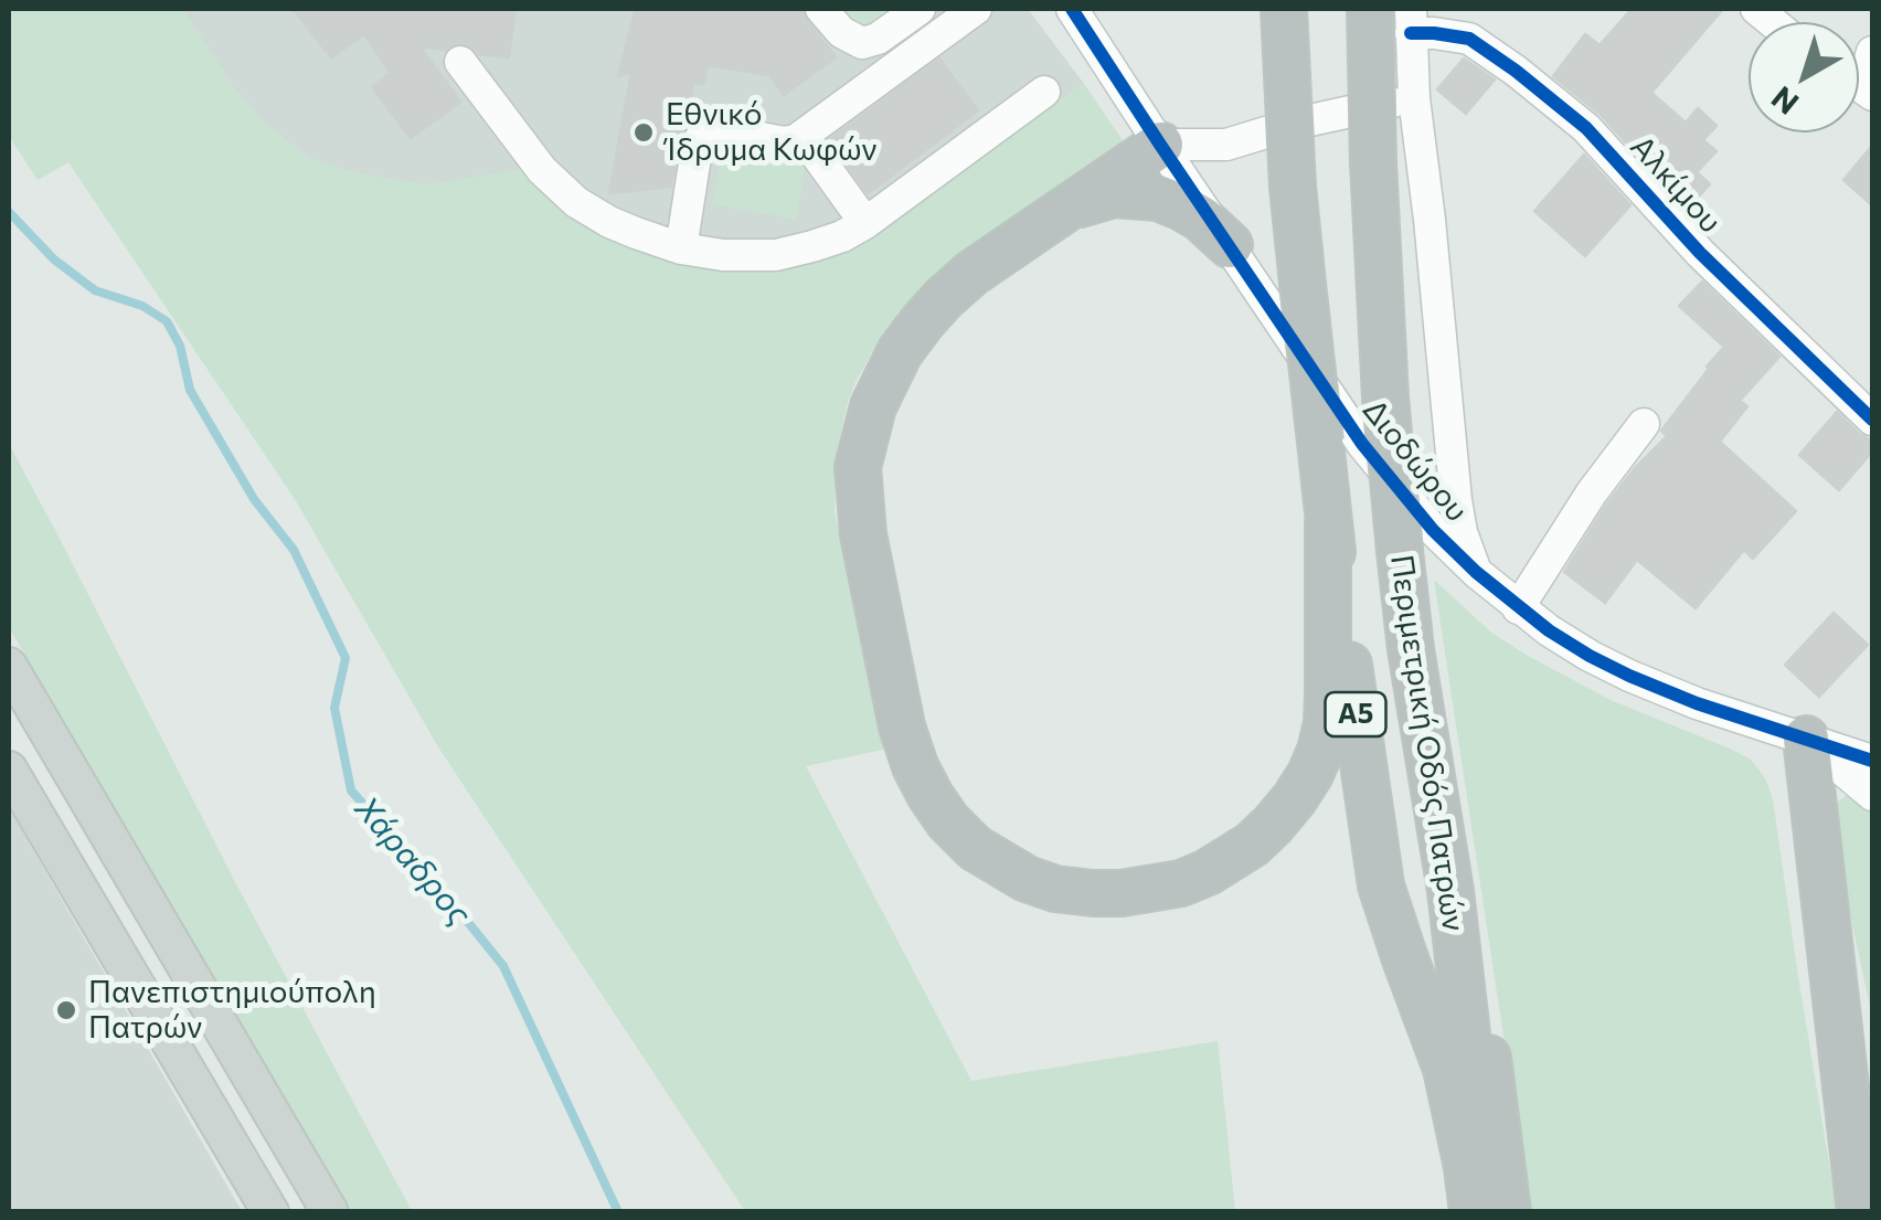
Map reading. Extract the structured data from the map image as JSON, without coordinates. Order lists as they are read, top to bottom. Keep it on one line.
{"streets":{"highway":["Α5","Περιμετρική Οδός Πατρών"],"street":["Αλκίμου","Διοδώρου"]},"water":["Χάραδρος"],"places":["Εθνικό Ίδρυμα Κωφών","Πανεπιστημιούπολη Πατρών"],"north":"bottom left"}
